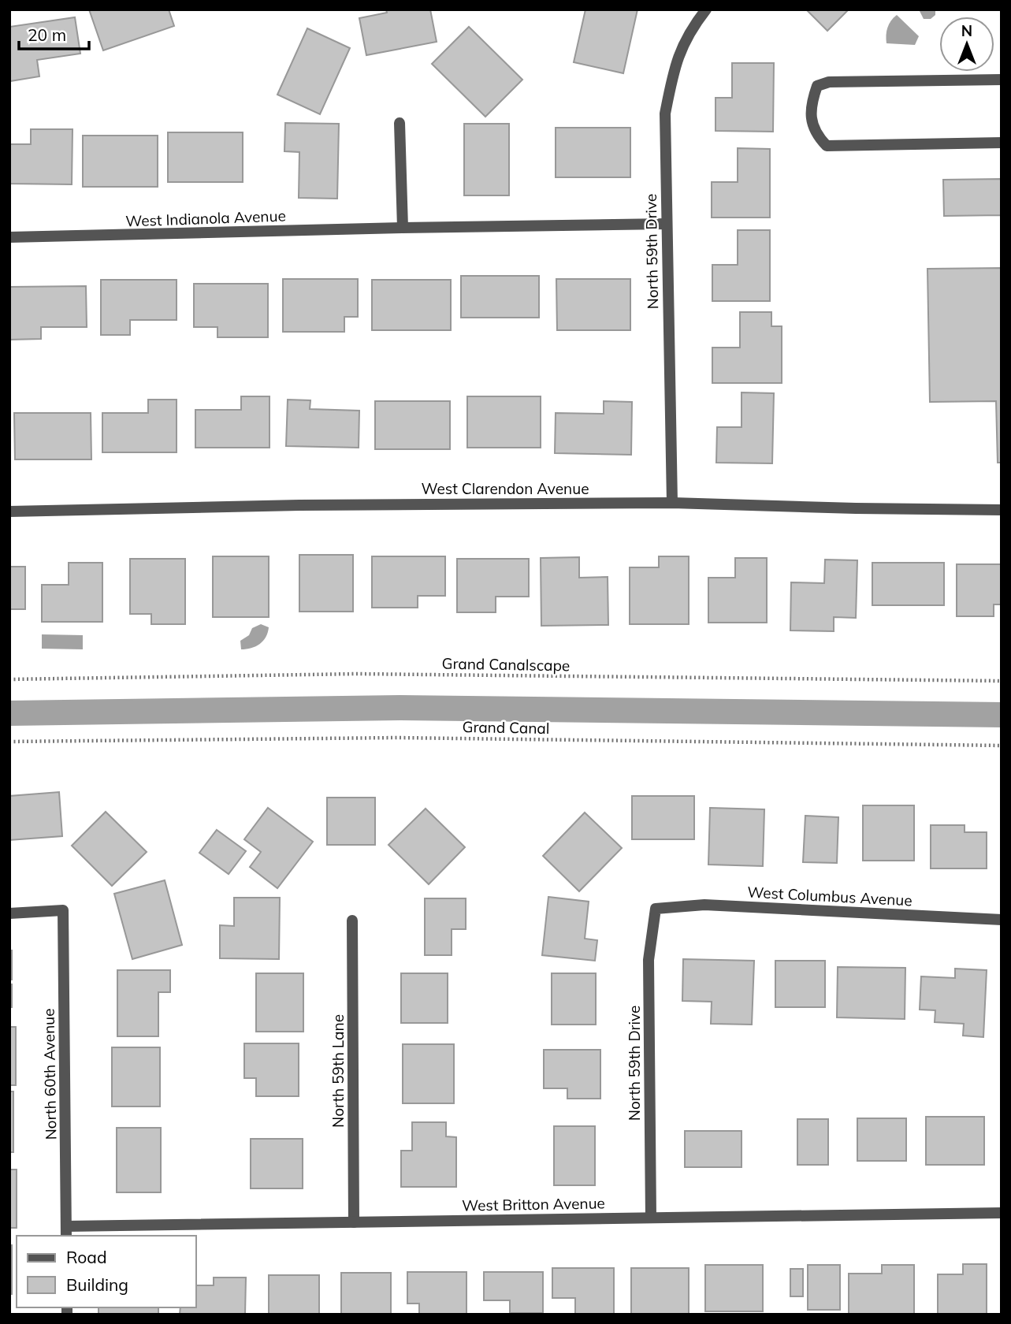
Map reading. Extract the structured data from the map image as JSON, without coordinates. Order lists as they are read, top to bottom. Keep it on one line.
{"streets":{"street":["West Indianola Avenue","North 59th Drive","West Clarendon Avenue","West Columbus Avenue","North 59th Lane","North 60th Avenue","West Britton Avenue"],"path":["Grand Canalscape","Grand Canal"]},"crossings":[["West Indianola Avenue","North 59th Drive"],["North 59th Drive","West Clarendon Avenue"],["North 59th Drive","West Columbus Avenue"],["North 59th Drive","West Britton Avenue"],["North 59th Lane","West Britton Avenue"],["North 60th Avenue","West Britton Avenue"]],"legend":["Road","Building"],"scale_bar":"20 m","north":"top"}
